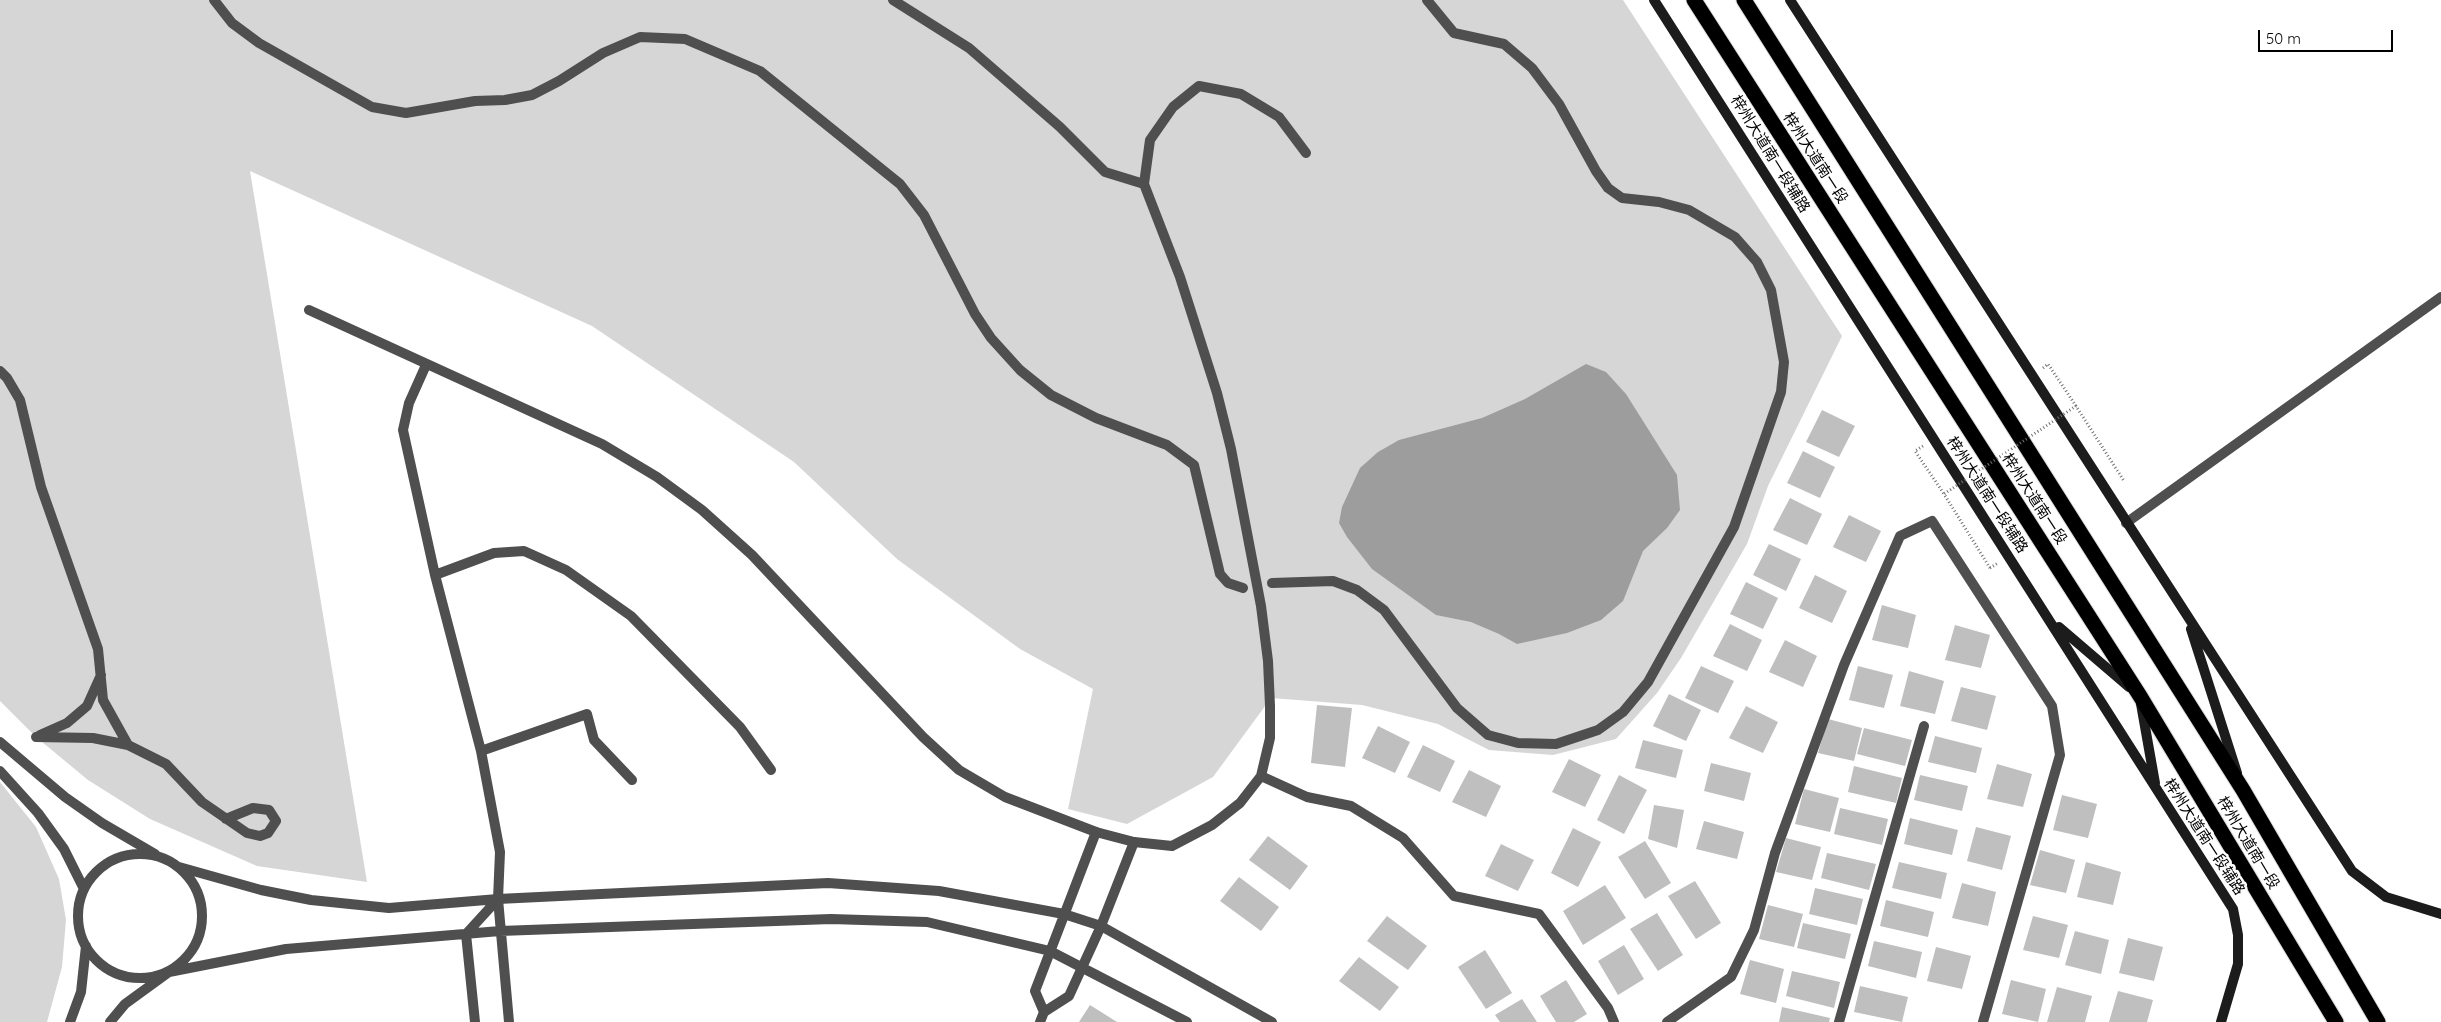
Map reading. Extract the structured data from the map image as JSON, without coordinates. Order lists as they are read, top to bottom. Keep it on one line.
{"streets":{"highway":["梓州大道南一段"],"main road":["梓州大道南一段辅路"]},"scale_bar":"50 m"}
